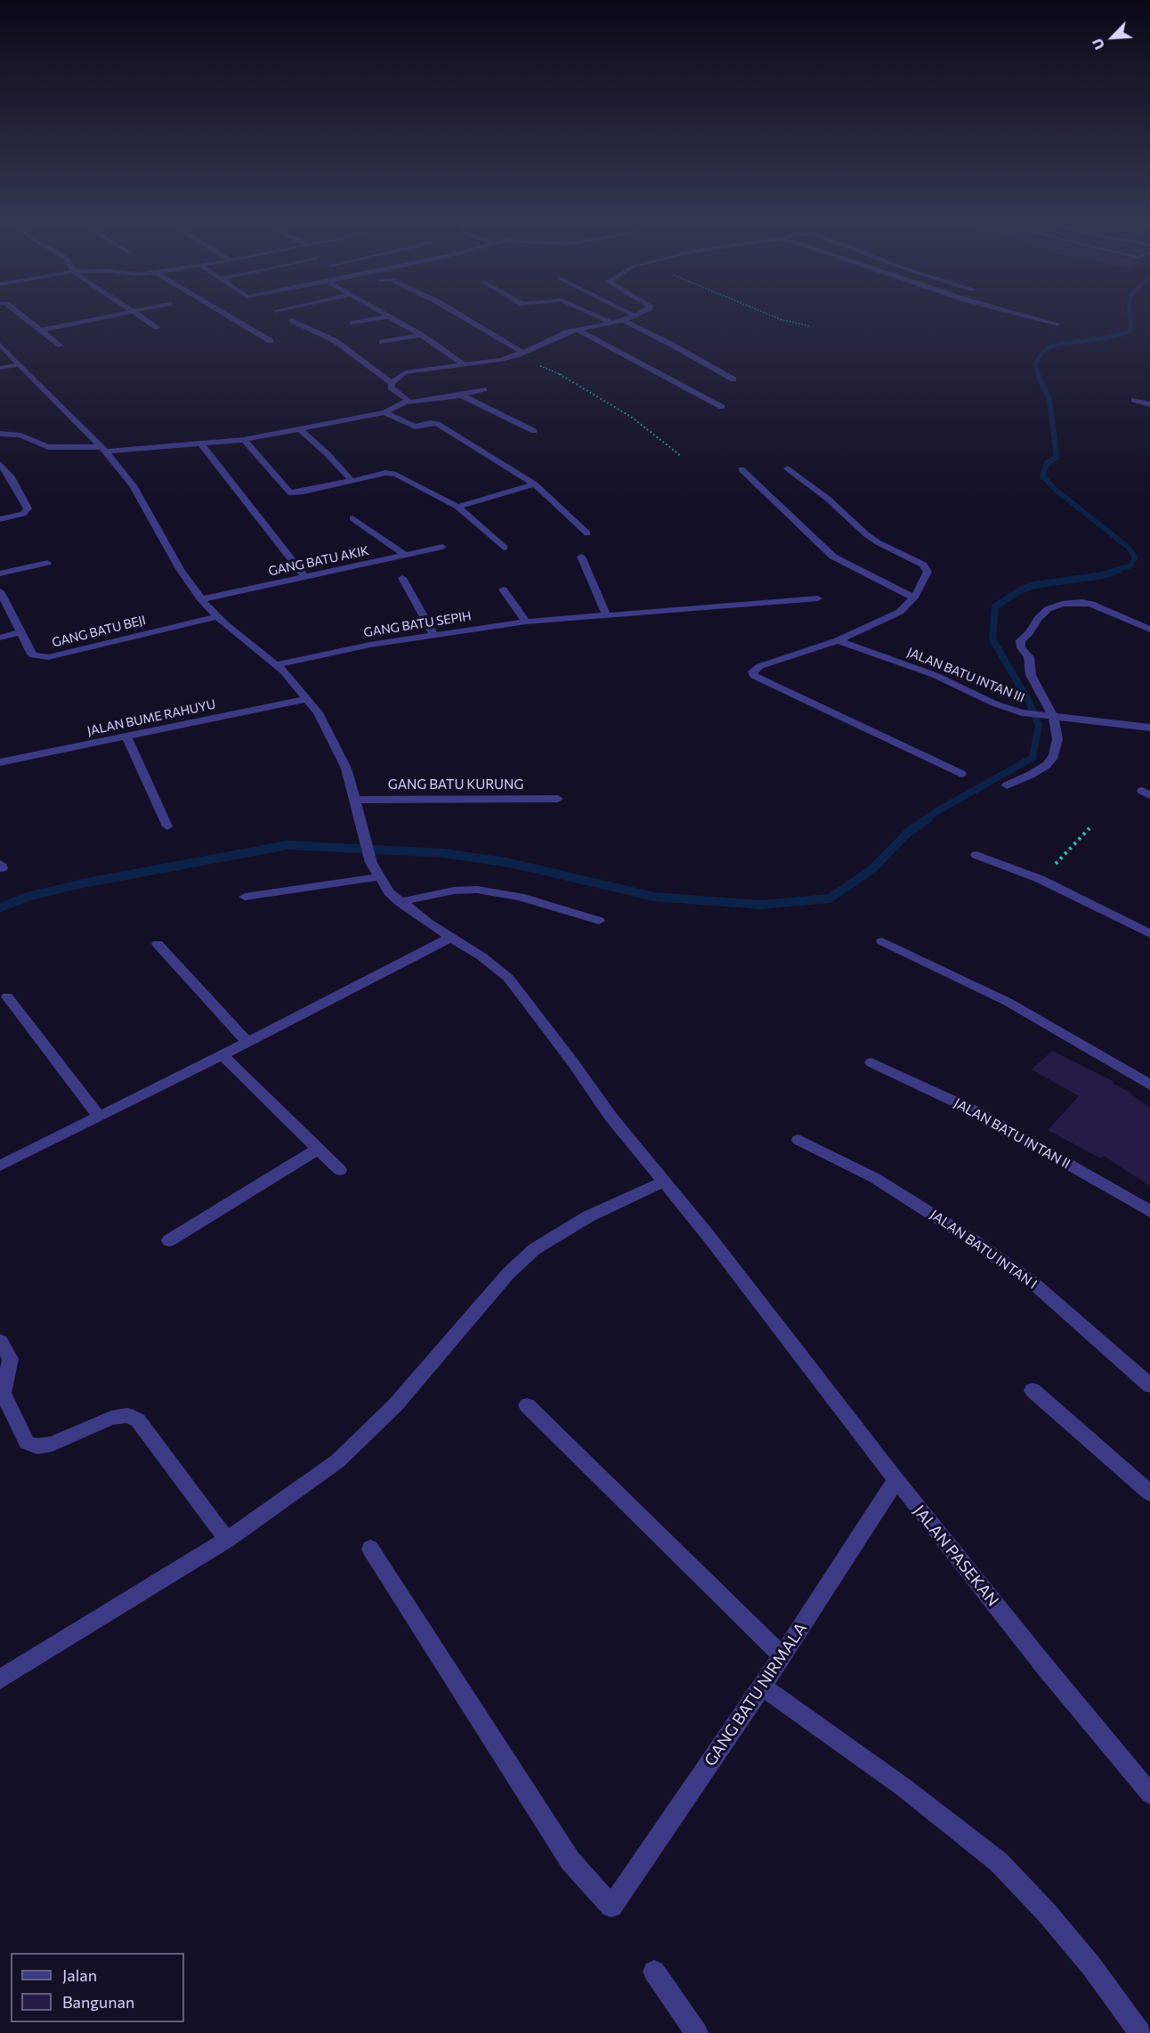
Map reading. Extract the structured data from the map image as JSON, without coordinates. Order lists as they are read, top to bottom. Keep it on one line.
{"streets":{"street":["GANG BATU AKIK","GANG BATU SEPIH","GANG BATU BEJI","JALAN BATU INTAN III","JALAN BUME RAHUYU","GANG BATU KURUNG","JALAN BATU INTAN II","JALAN BATU INTAN I","JALAN PASEKAN","GANG BATU NIRMALA"]},"crossings":[["GANG BATU AKIK","JALAN PASEKAN"],["GANG BATU SEPIH","JALAN PASEKAN"],["GANG BATU BEJI","JALAN PASEKAN"],["JALAN BUME RAHUYU","JALAN PASEKAN"],["GANG BATU KURUNG","JALAN PASEKAN"],["JALAN PASEKAN","GANG BATU NIRMALA"]],"legend":["Jalan","Bangunan"],"north":"bottom left"}
